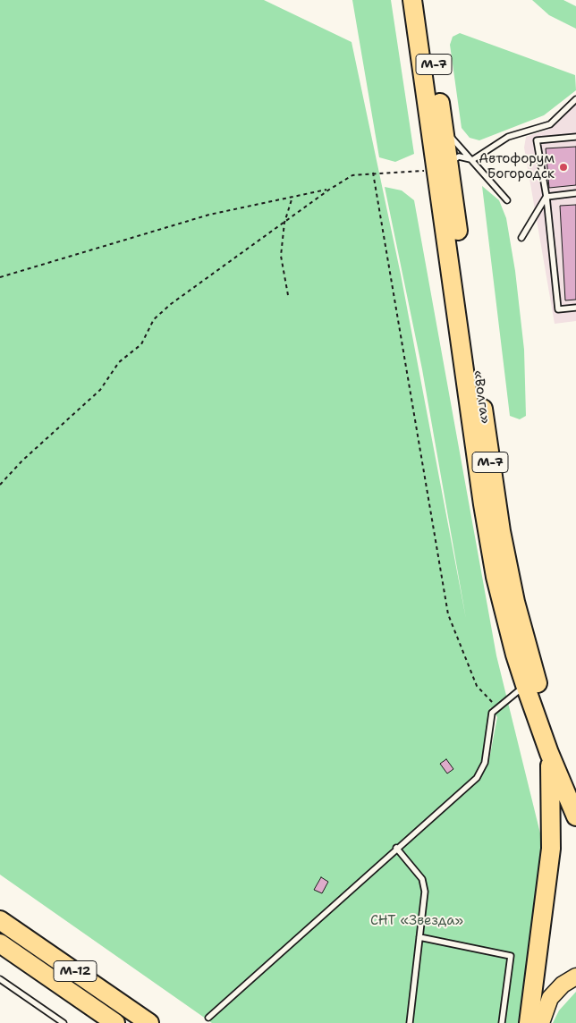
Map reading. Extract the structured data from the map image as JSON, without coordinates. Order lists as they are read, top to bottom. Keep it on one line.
{"streets":{"highway":["М-7","«Волга»","М-12"]},"crossings":[["М-7","«Волга»"]],"parks":["СНТ «Звезда»"],"places":["Автофорум Богородск"]}
